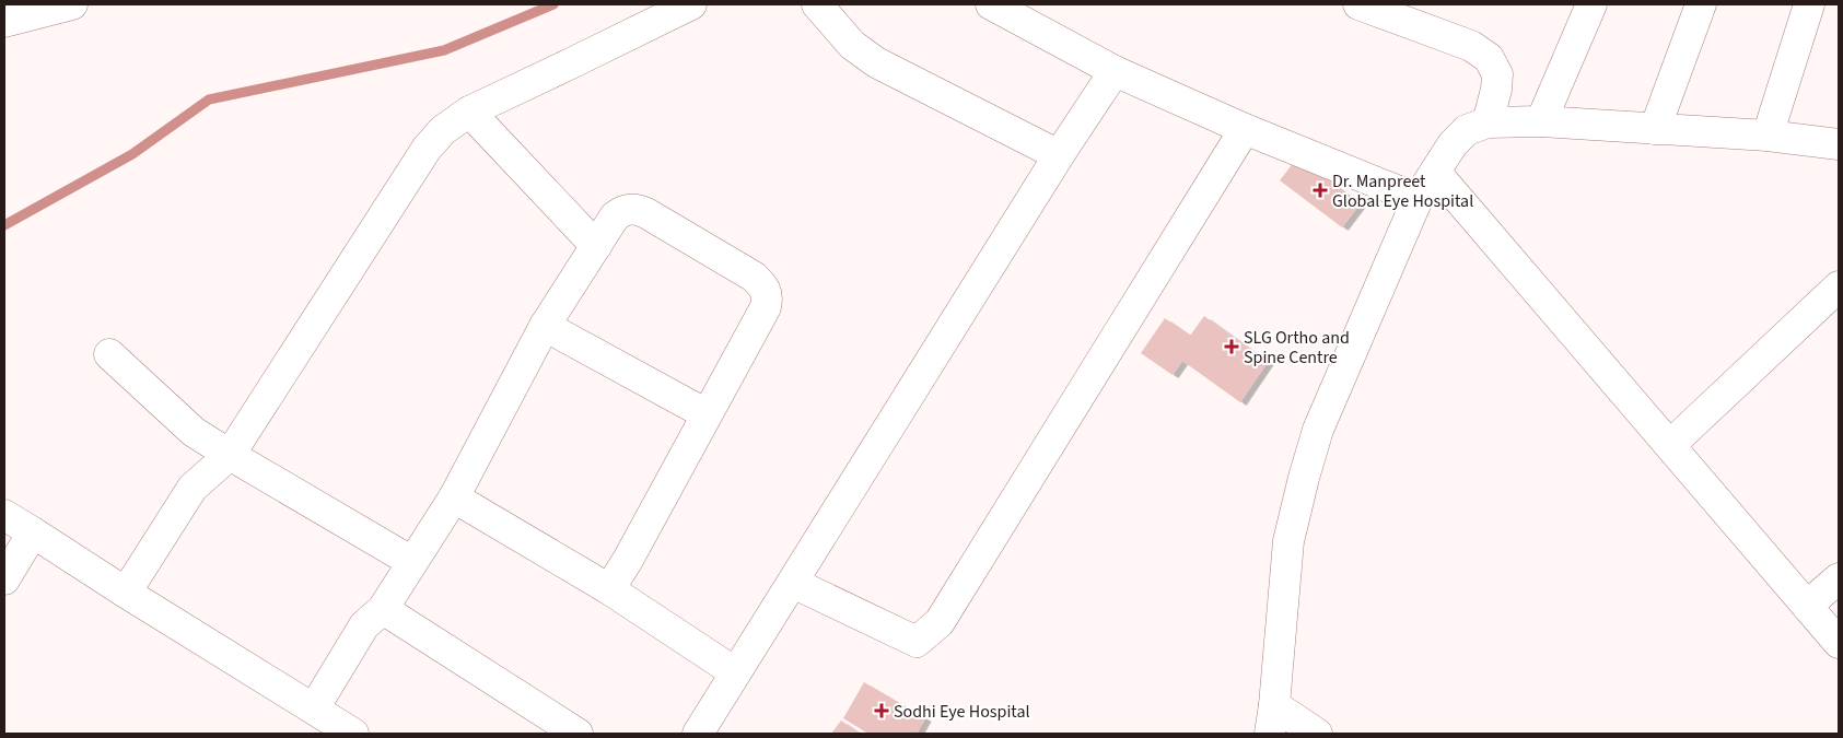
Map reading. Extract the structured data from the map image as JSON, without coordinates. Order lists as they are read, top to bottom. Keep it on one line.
{"places":{"health":["Dr. Manpreet Global Eye Hospital","SLG Ortho and Spine Centre","Sodhi Eye Hospital"]}}
